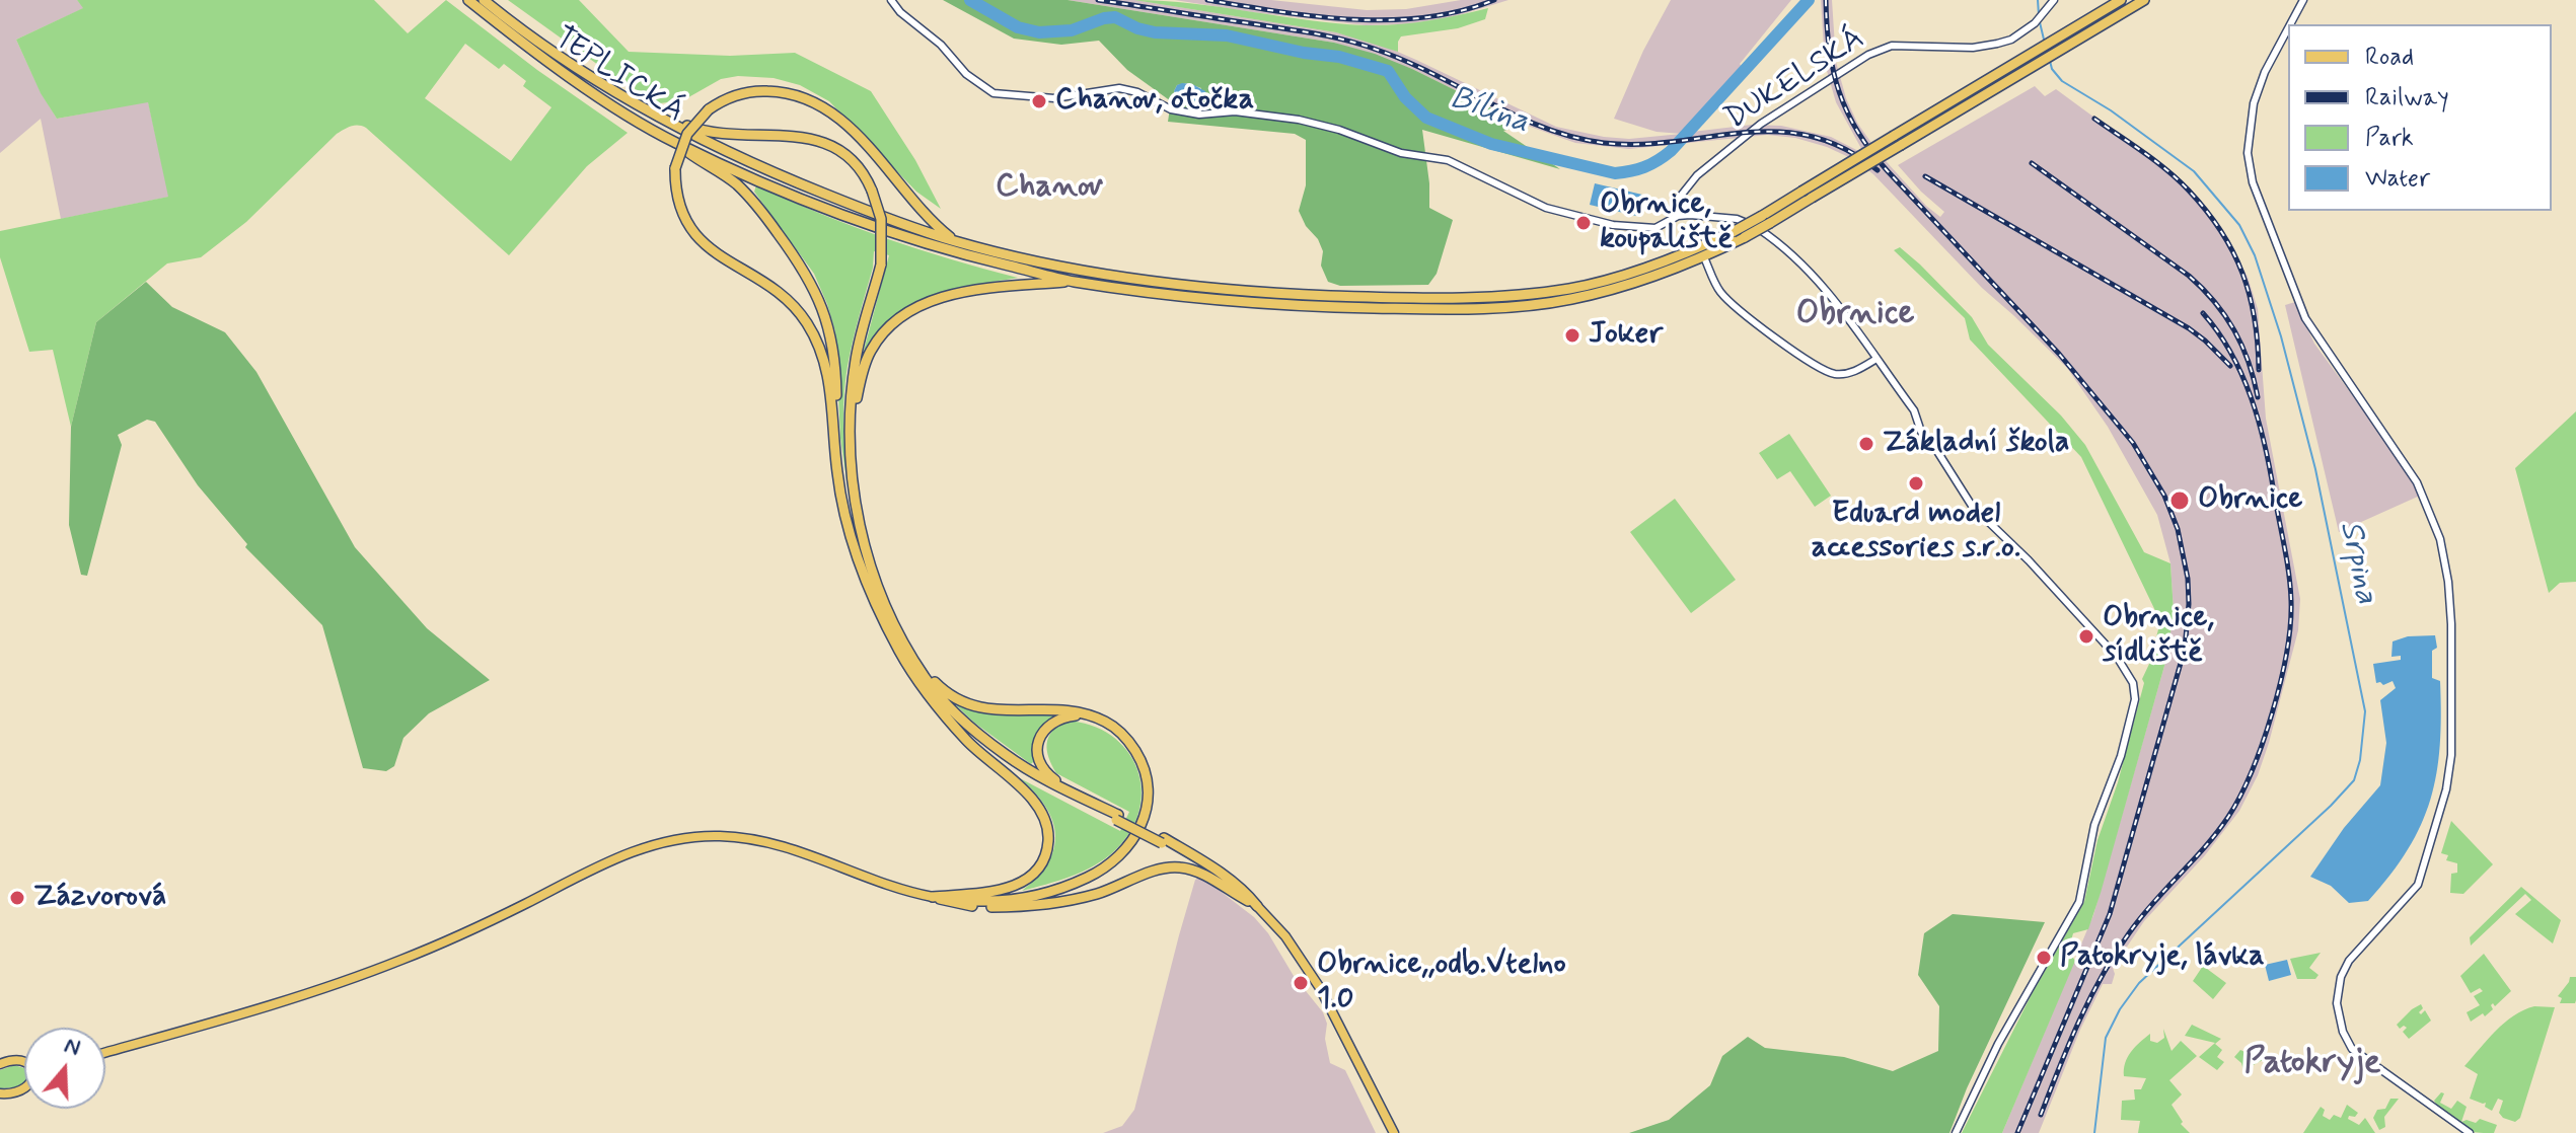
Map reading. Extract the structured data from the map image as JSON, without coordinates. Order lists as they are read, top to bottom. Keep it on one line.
{"streets":{"highway":["TEPLICKÁ"],"street":["DUKELSKÁ"]},"districts":["Chanov","Obrnice","Patokryje"],"water":["Bílina","Srpina"],"places":["Chanov, otočka","Obrnice, koupaliště","Joker","Základní škola","Eduard model accessories s.r.o.","Obrnice","Obrnice, sídliště","Zázvorová","Patokryje, lávka","Obrnice,,odb.Vtelno 1.0"],"legend":["Road","Railway","Park","Water"],"north":"top"}
